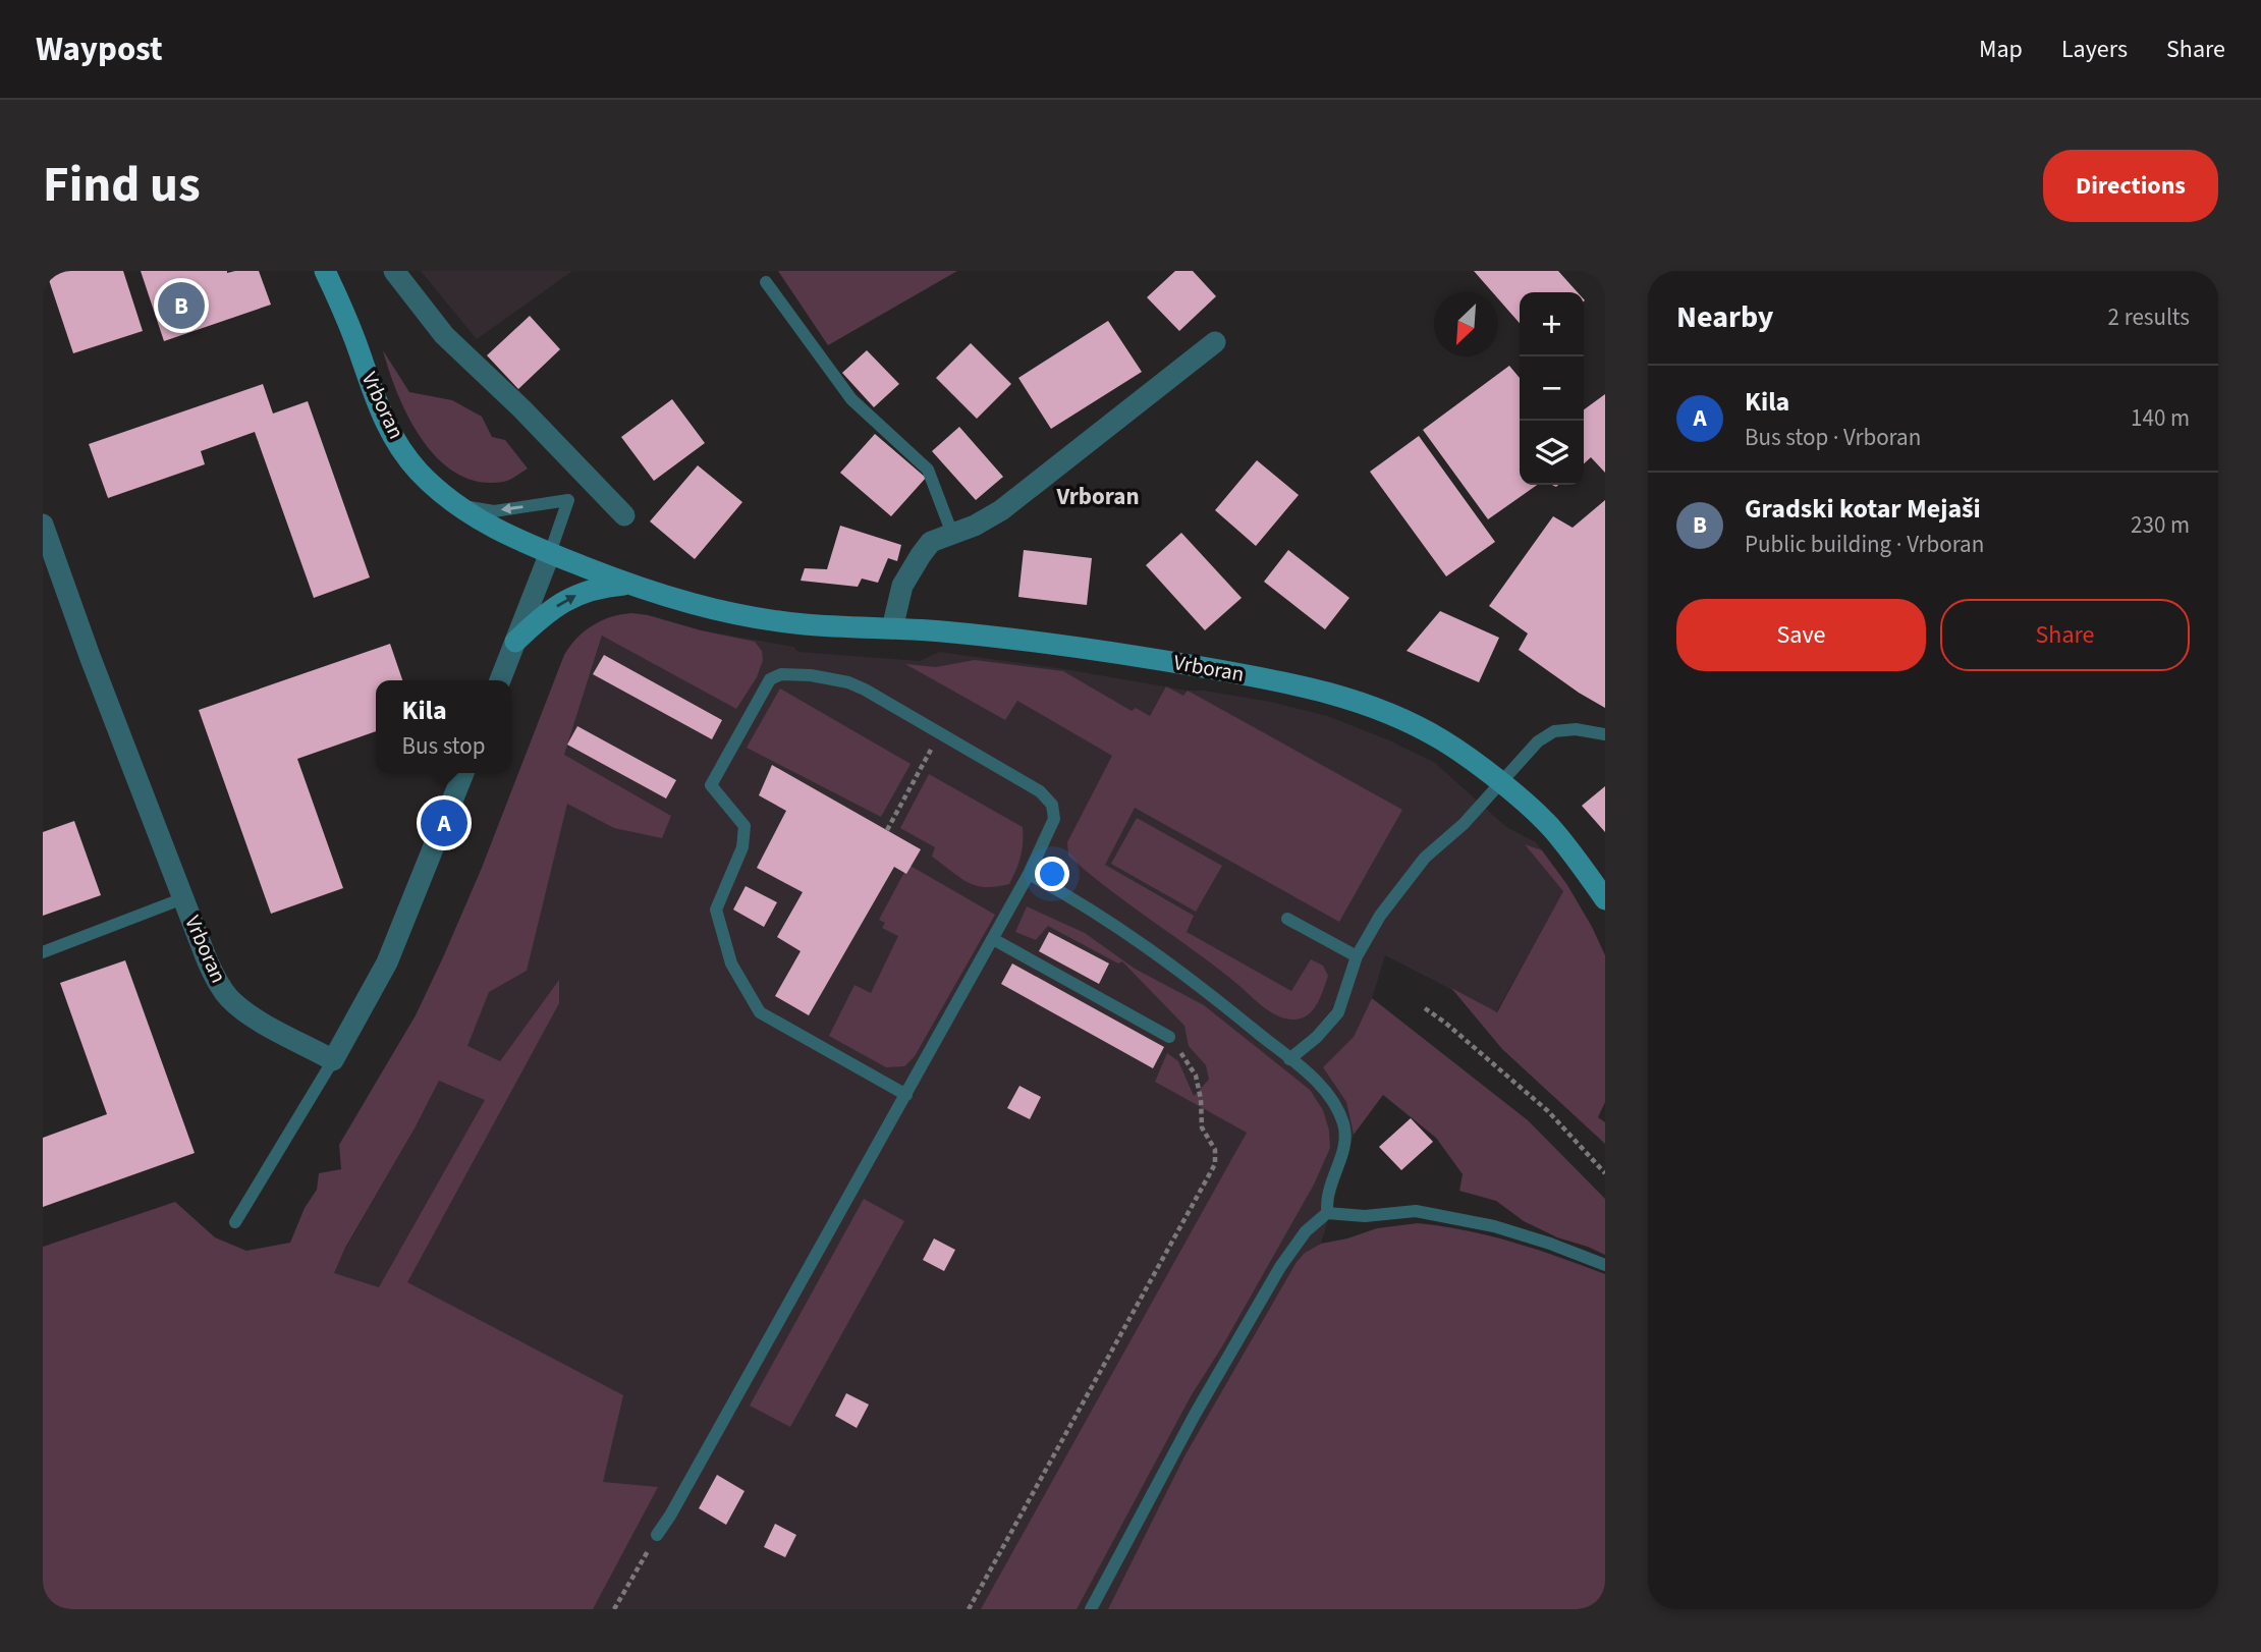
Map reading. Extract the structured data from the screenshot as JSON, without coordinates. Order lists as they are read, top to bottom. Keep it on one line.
{"streets":{"street":["Vrboran"]},"districts":["Vrboran"],"north":"bottom left","page":{"header":"Waypost","nav":["Map","Layers","Share"],"title":"Find us","buttons":["Directions",["Save","Share"]],"heading":["Nearby","2 results"],"pins":["B","A"],"map_buttons":["+","−"],"list":[{"mark":"A","name":"Kila","note":"Bus stop · Vrboran","value":"140 m"},{"mark":"B","name":"Gradski kotar Mejaši","note":"Public building · Vrboran","value":"230 m"}],"popup":["Kila","Bus stop"]}}
